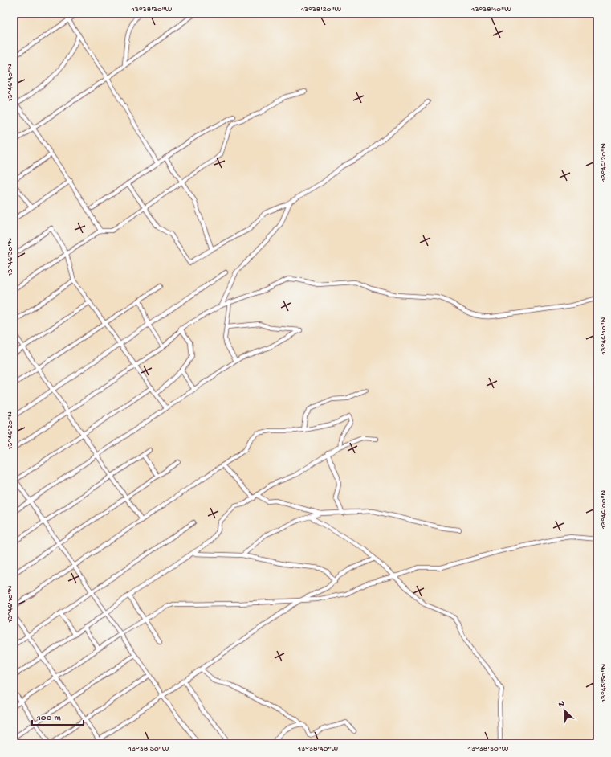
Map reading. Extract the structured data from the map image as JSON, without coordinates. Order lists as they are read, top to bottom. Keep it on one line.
{"scale_bar":"100 m","north":"top left","coordinates":["13°38'30\"W","13°38'20\"W","13°38'10\"W","13°46'40\"N","13°46'20\"N","13°46'30\"N","13°46'10\"N","13°46'00\"N","13°45'50\"N","13°38'50\"W","13°38'40\"W"]}
